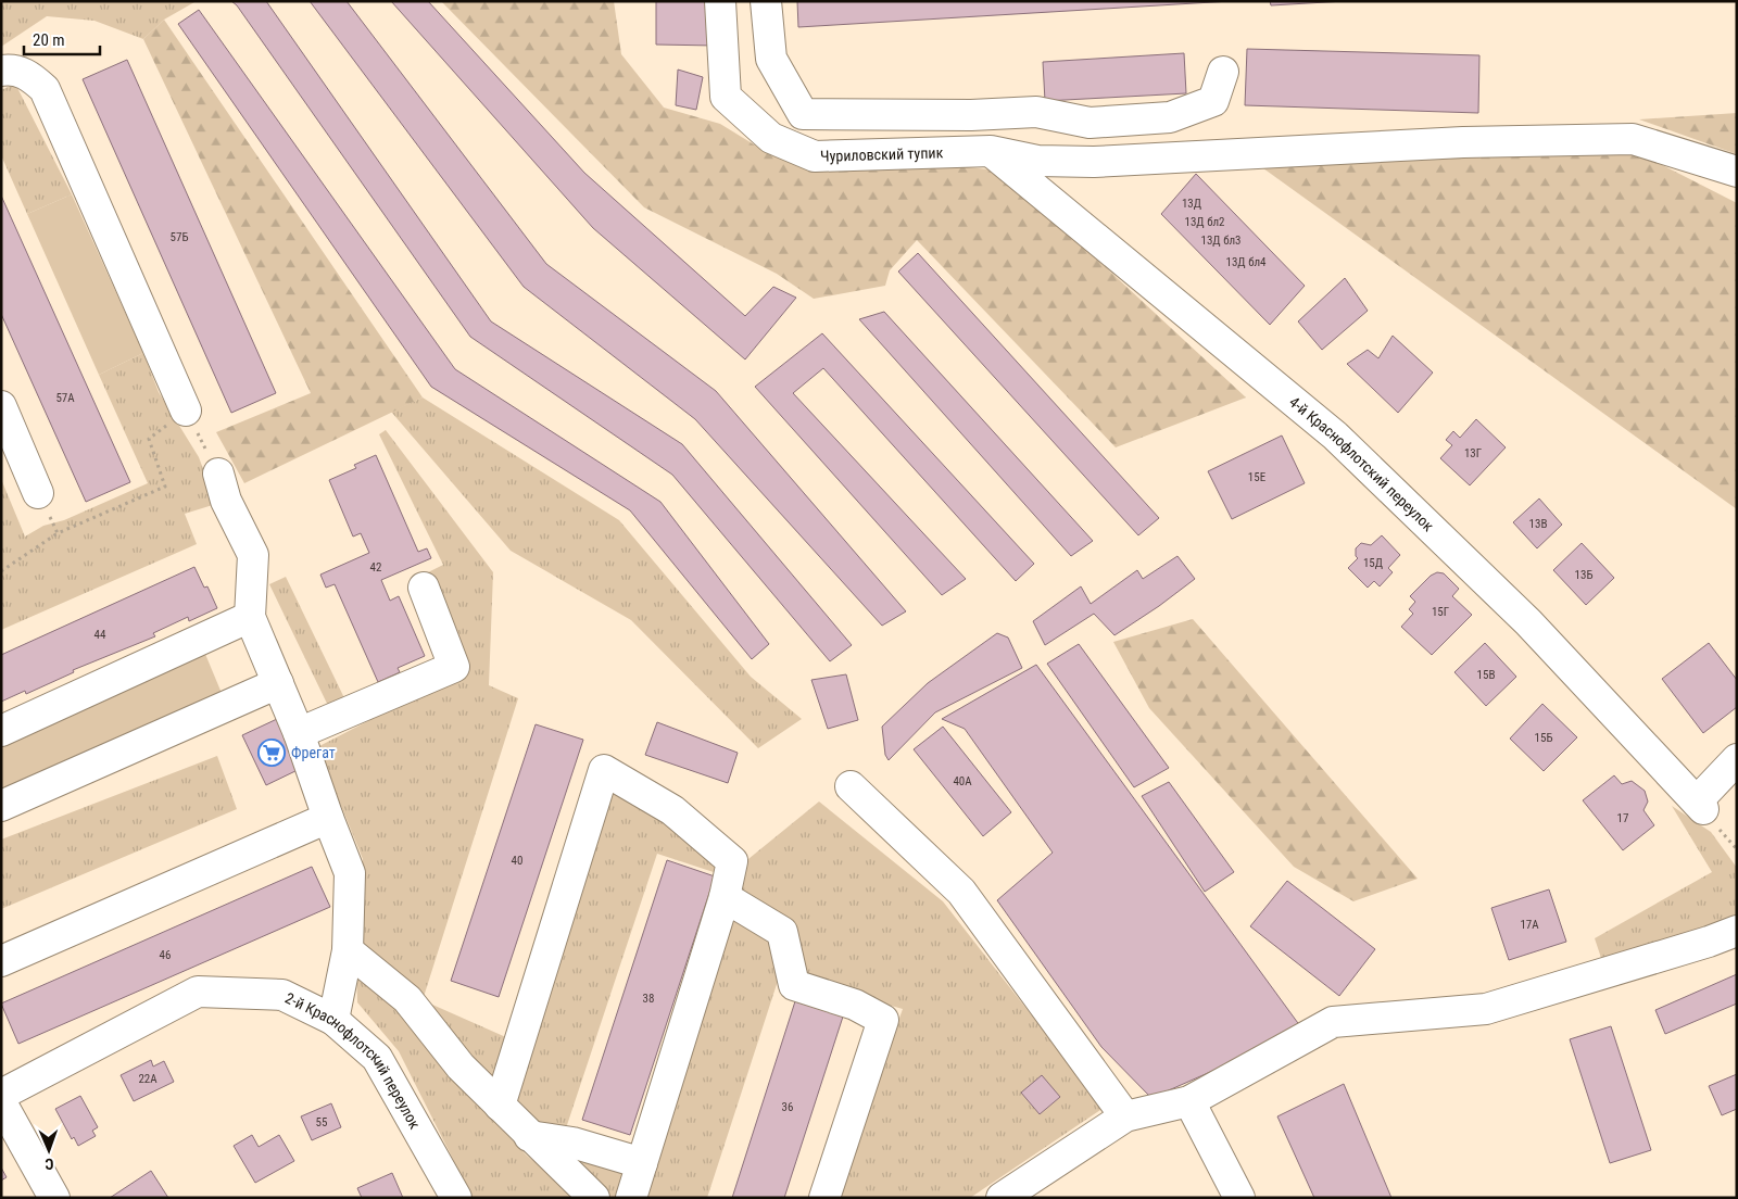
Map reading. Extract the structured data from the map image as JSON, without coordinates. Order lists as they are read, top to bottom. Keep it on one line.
{"streets":{"street":["Чуриловский тупик","4-й Краснофлотский переулок","2-й Краснофлотский переулок"]},"crossings":[["Чуриловский тупик","4-й Краснофлотский переулок"]],"places":{"supermarket":["Фрегат"]},"house_numbers":["13Д","13Д бл2","57Б","13Д бл3","13Д бл4","57А","13Г","15Е","13В","15Д","42","13Б","15Г","44","15В","15Б","40А","17","40","17А","46","38","22А","36","55"],"scale_bar":"20 m","north":"bottom"}
